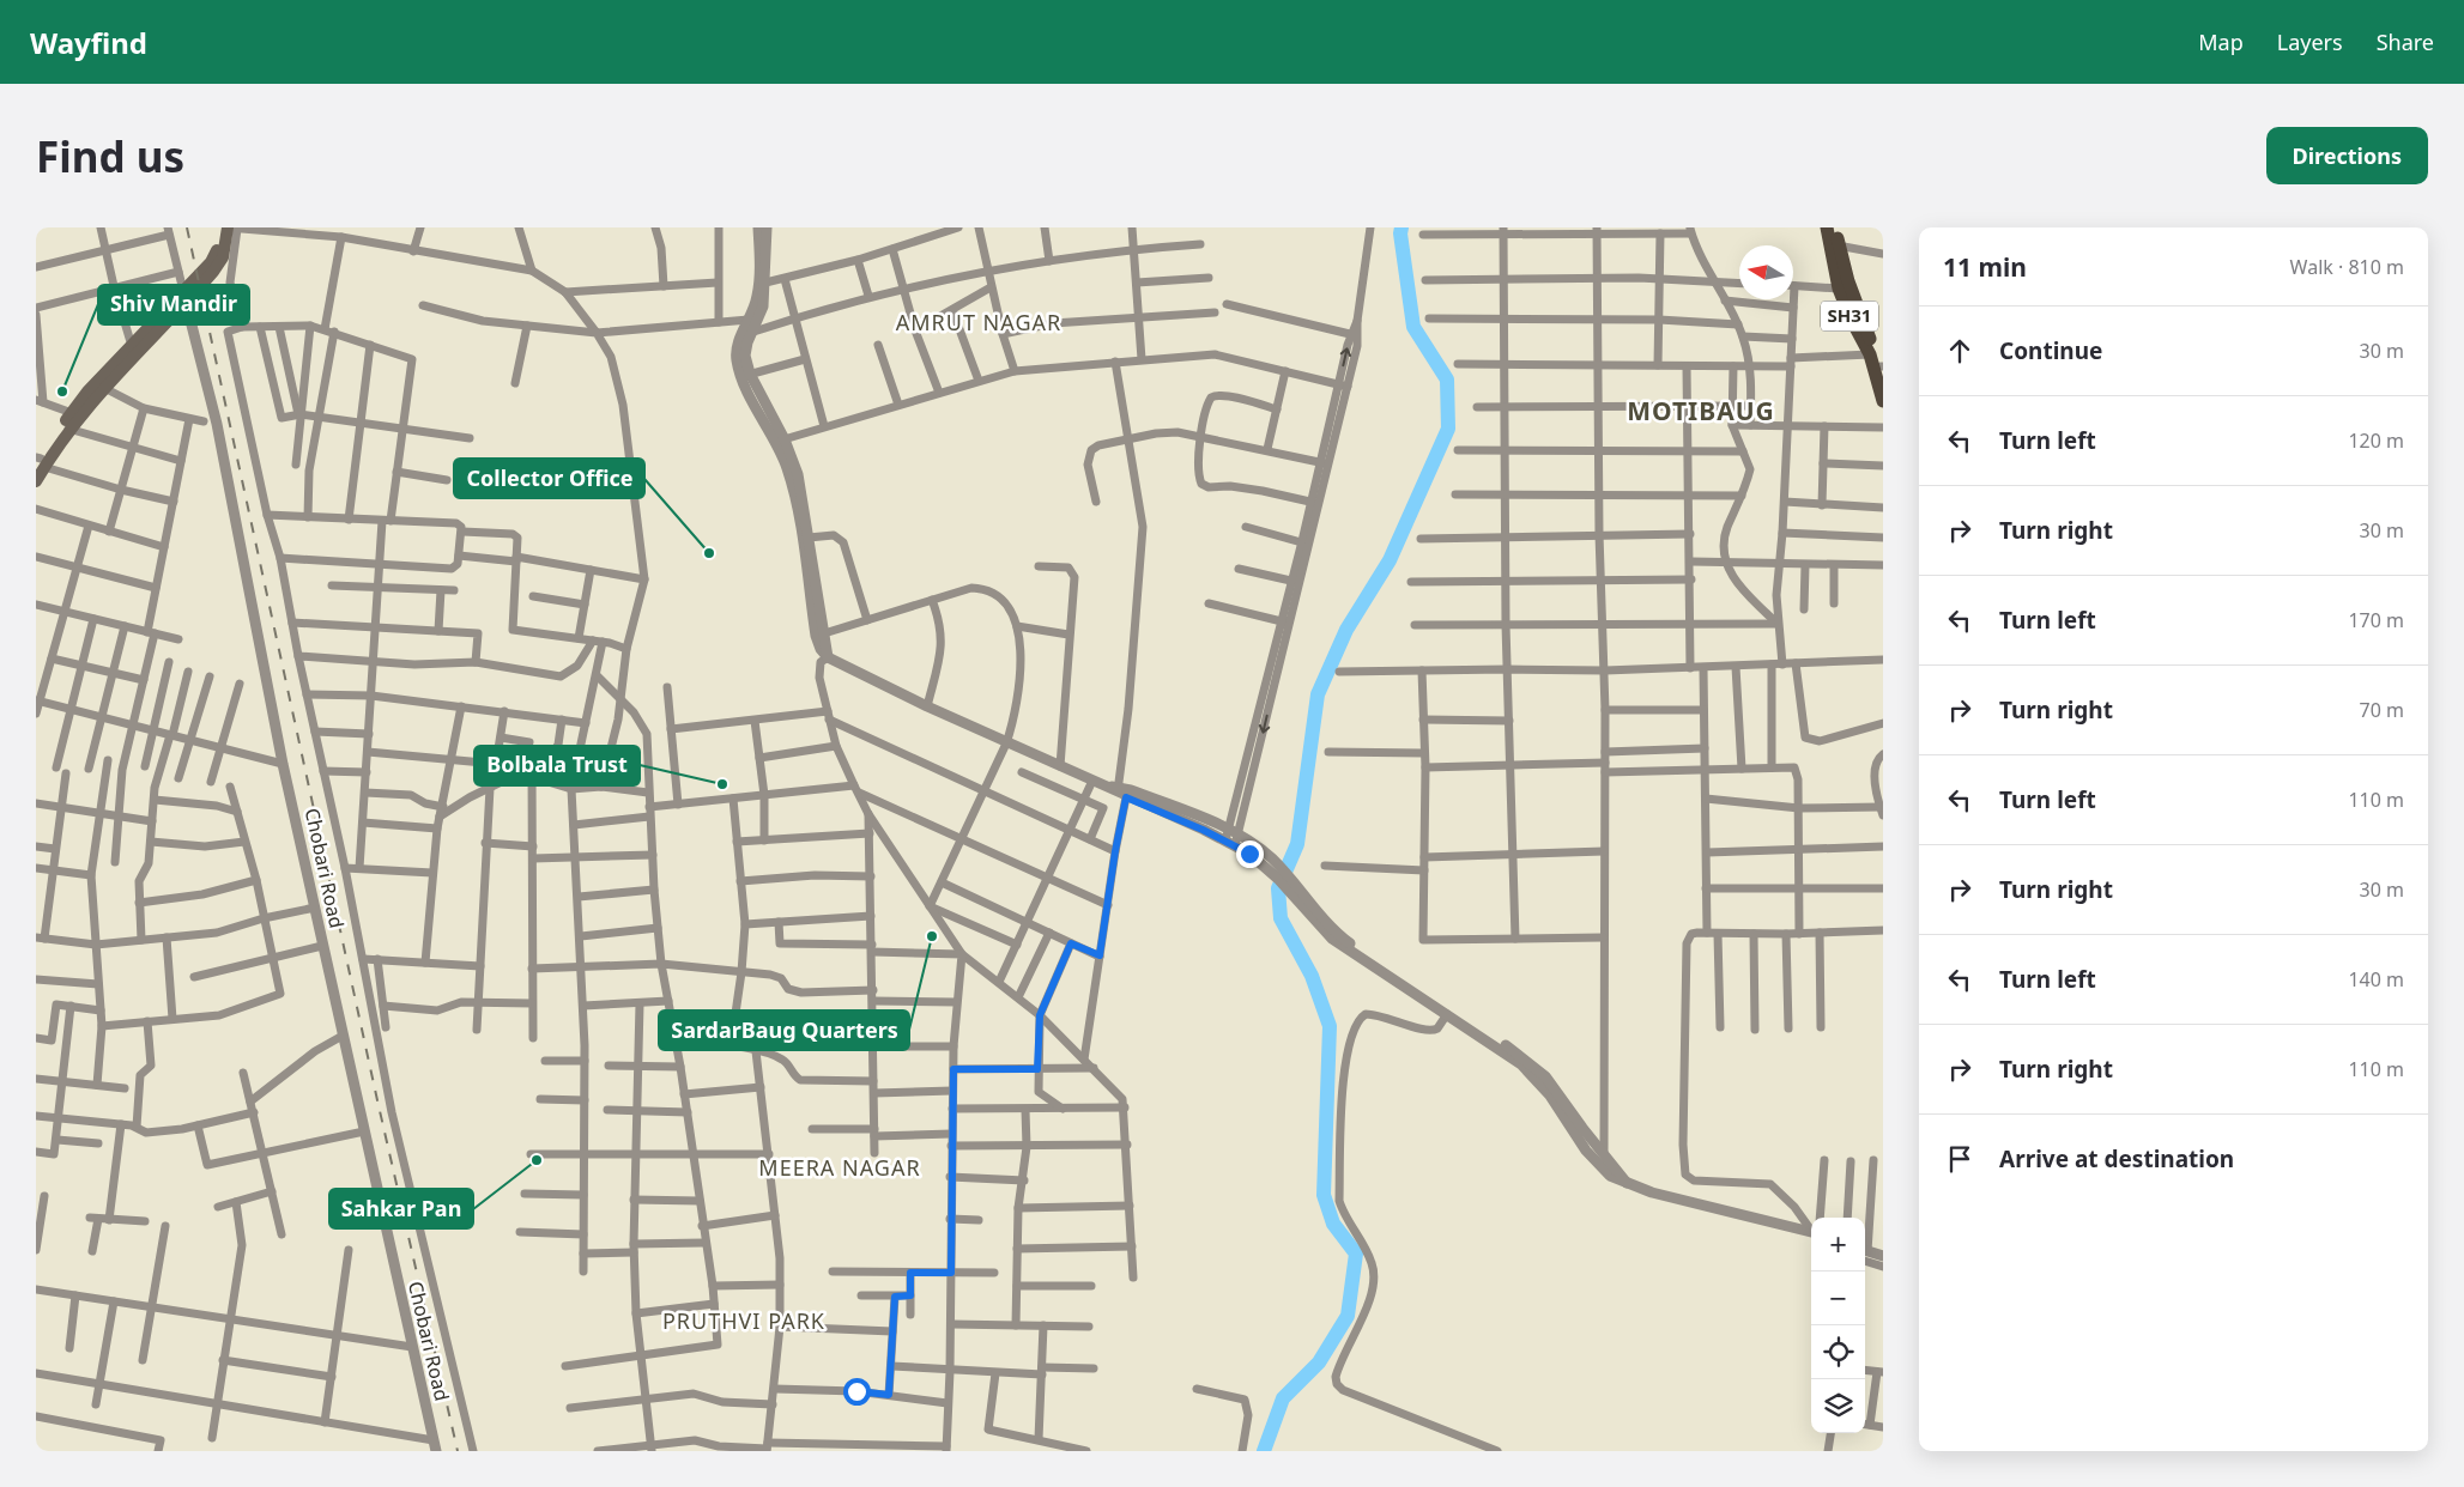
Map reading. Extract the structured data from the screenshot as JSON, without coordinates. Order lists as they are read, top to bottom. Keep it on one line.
{"streets":{"main road":["SH31"],"street":["Chobari Road"]},"districts":["AMRUT NAGAR","MOTIBAUG","MEERA NAGAR","PRUTHVI PARK"],"places":["Shiv Mandir","Collector Office","Bolbala Trust","SardarBaug Quarters","Sahkar Pan"],"north":"left","page":{"header":"Wayfind","nav":["Map","Layers","Share"],"buttons":"Directions","title":"Find us","heading":["11 min","Walk · 810 m"],"list":[["Continue","30 m"],["Turn left","120 m"],["Turn right","30 m"],["Turn left","170 m"],["Turn right","70 m"],["Turn left","110 m"],["Turn right","30 m"],["Turn left","140 m"],["Turn right","110 m"],"Arrive at destination"],"map_buttons":["+","−"]}}
